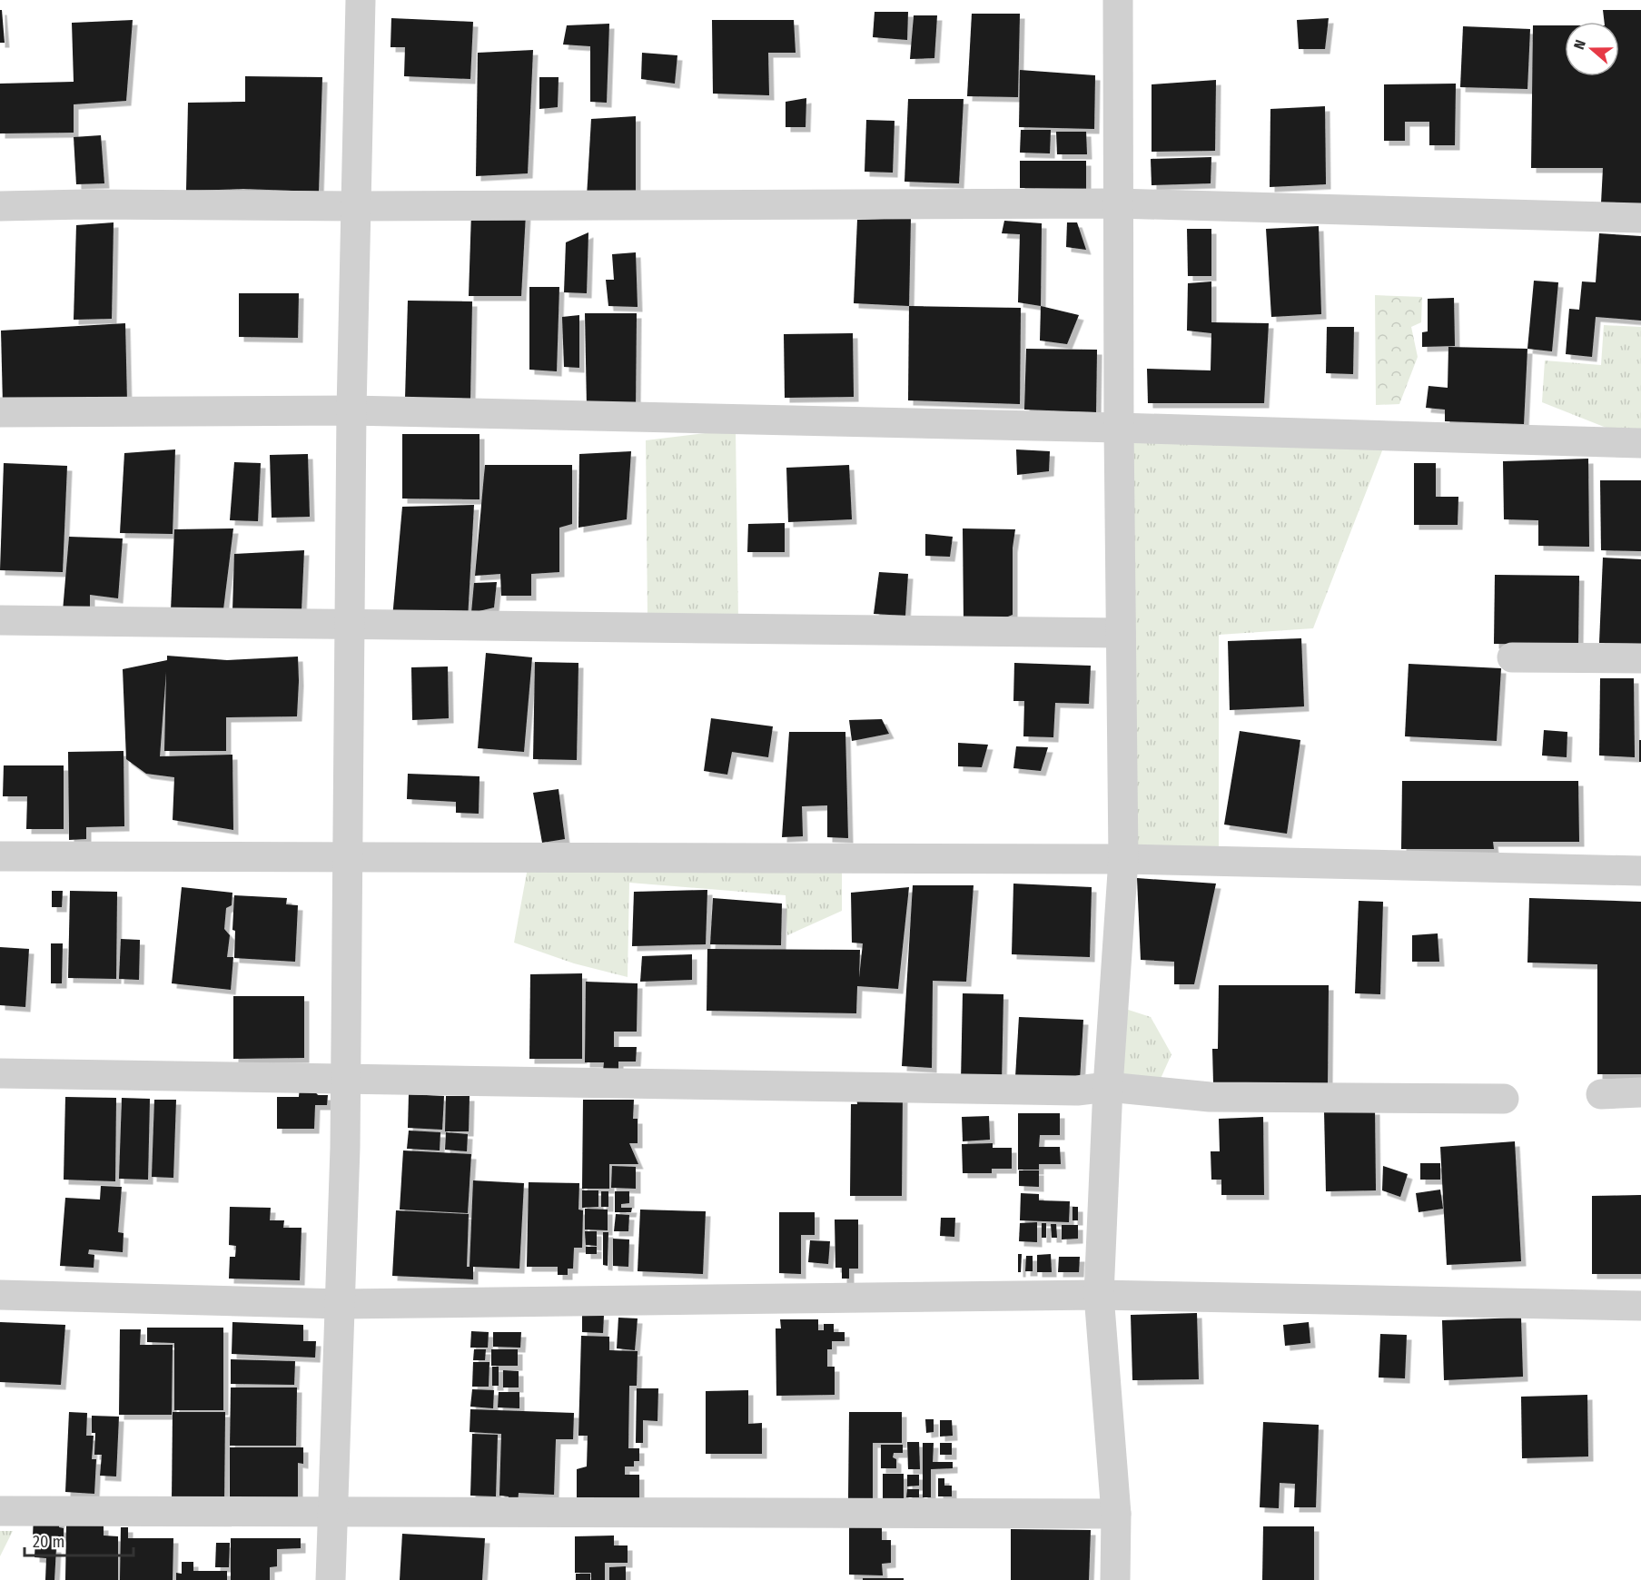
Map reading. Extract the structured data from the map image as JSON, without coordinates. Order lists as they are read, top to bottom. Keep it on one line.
{"scale_bar":"20 m","north":"left"}
